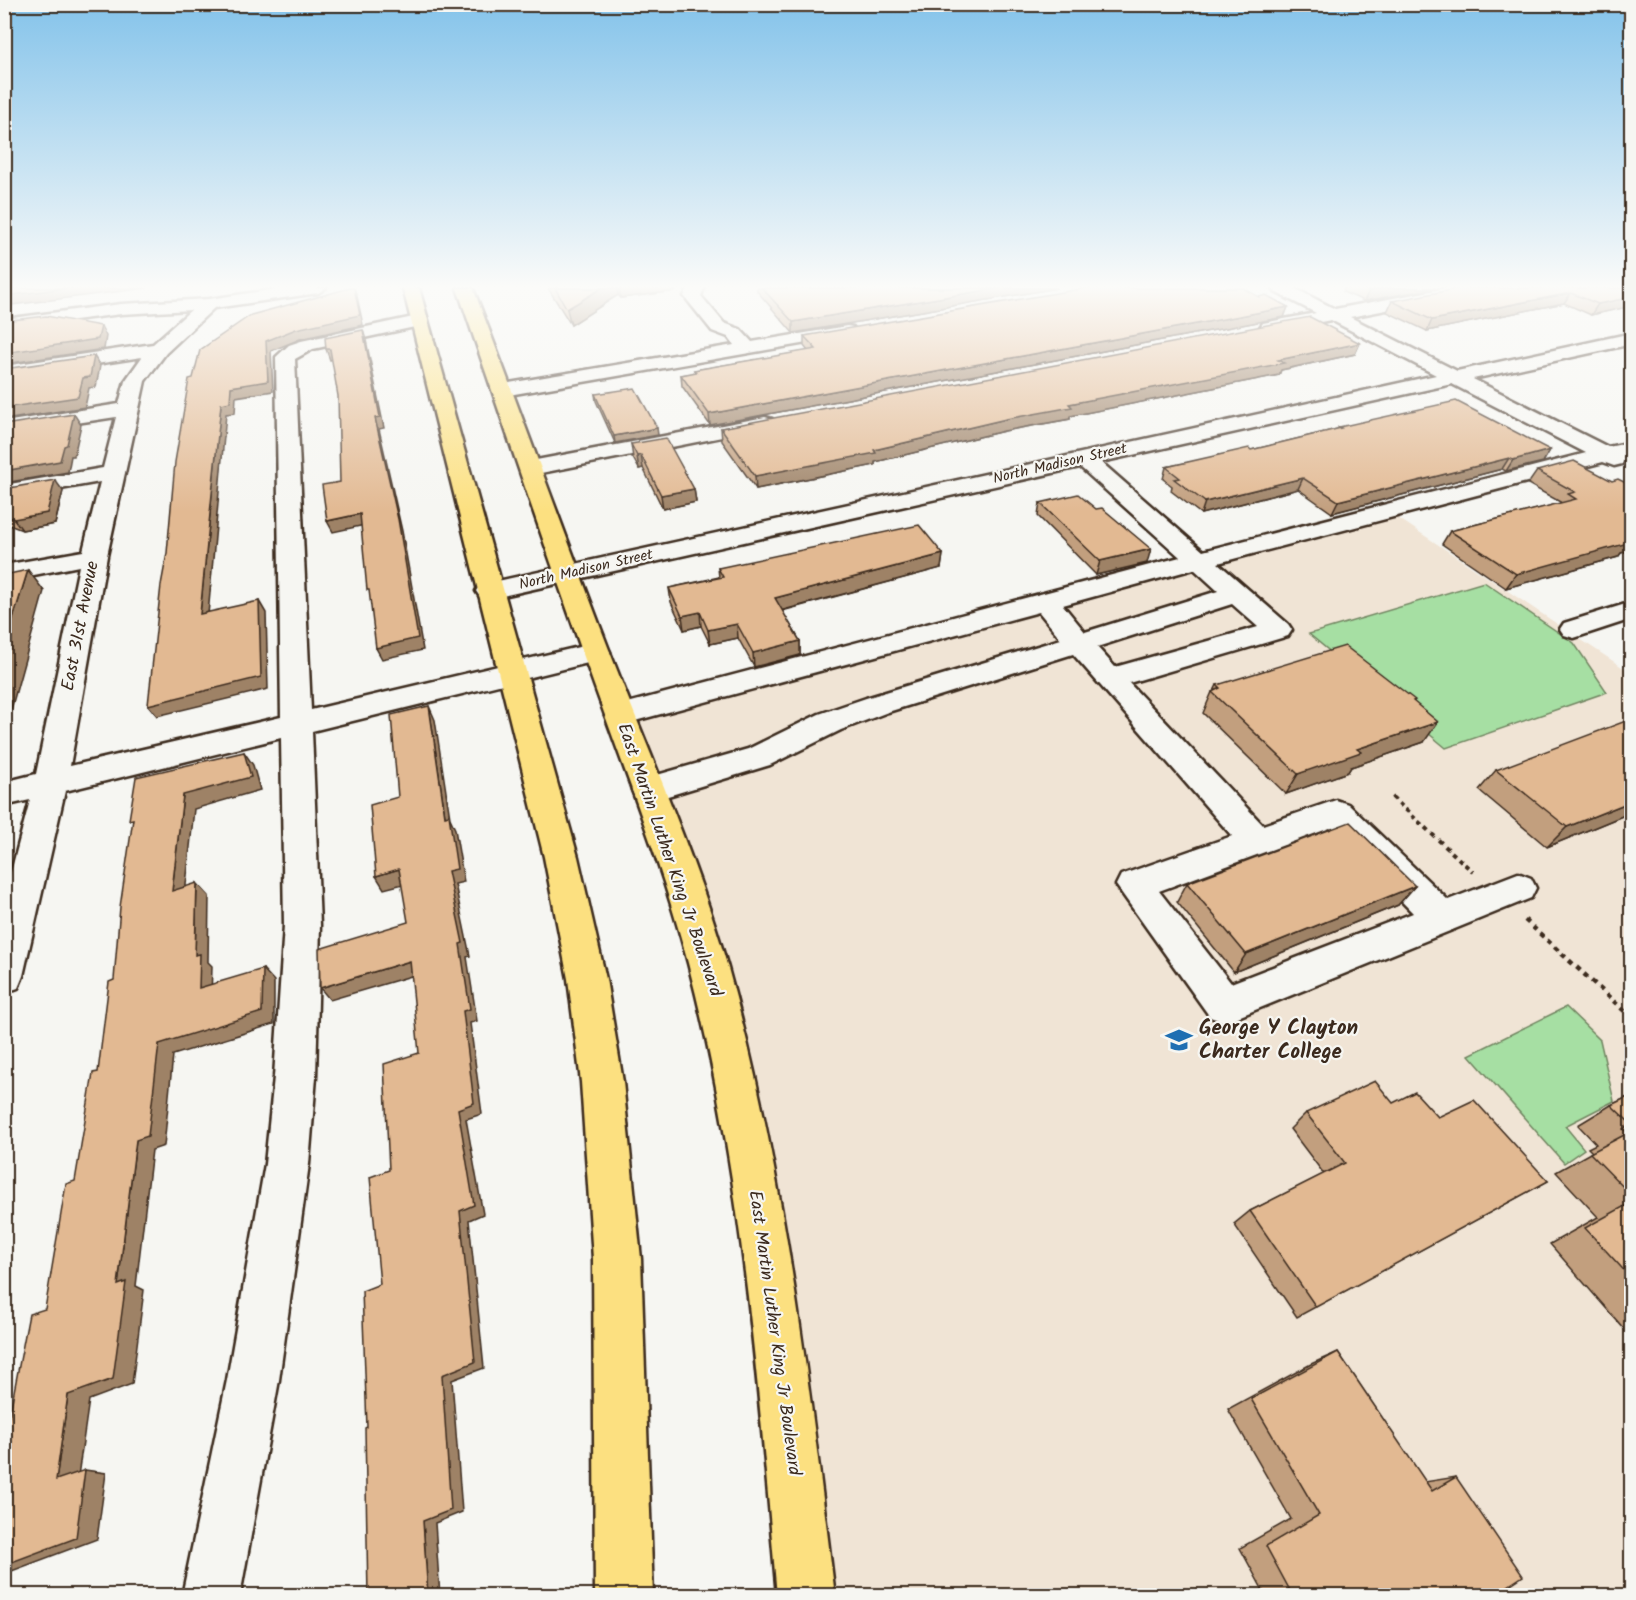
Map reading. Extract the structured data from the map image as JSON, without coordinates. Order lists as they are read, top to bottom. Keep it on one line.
{"streets":{"main road":["East Martin Luther King Jr Boulevard"],"street":["North Madison Street","East 31st Avenue"]},"crossings":[["North Madison Street","East Martin Luther King Jr Boulevard"]],"places":{"school or university":["George Y Clayton Charter College"]}}
